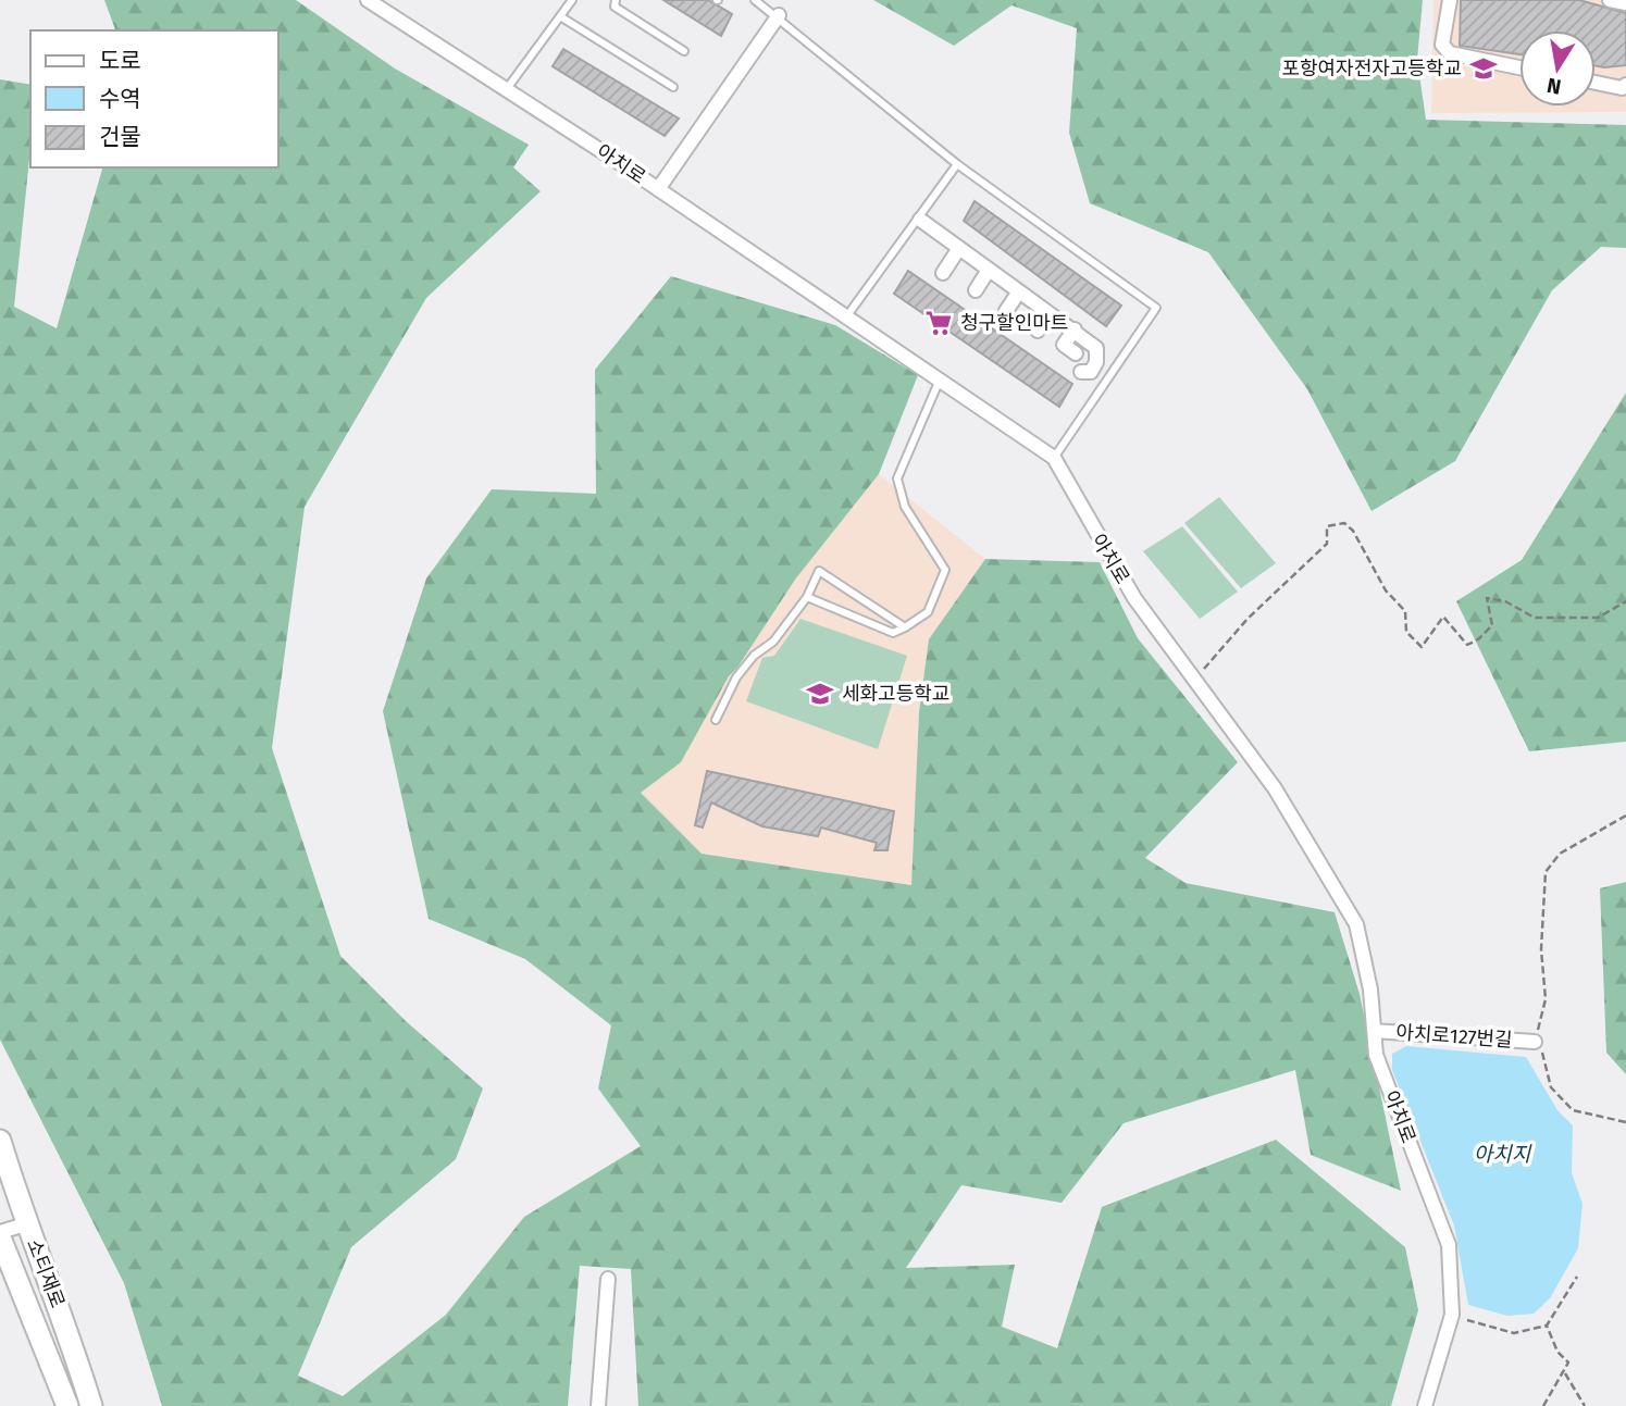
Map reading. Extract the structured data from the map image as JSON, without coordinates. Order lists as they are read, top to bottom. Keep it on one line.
{"streets":{"main road":["소티재로"],"street":["아치로","아치로127번길"]},"crossings":[["아치로","아치로127번길"]],"water":["아치지"],"places":{"school or university":["포항여자전자고등학교","세화고등학교"],"supermarket":["청구할인마트"]},"legend":["도로","수역","건물"],"north":"bottom"}
